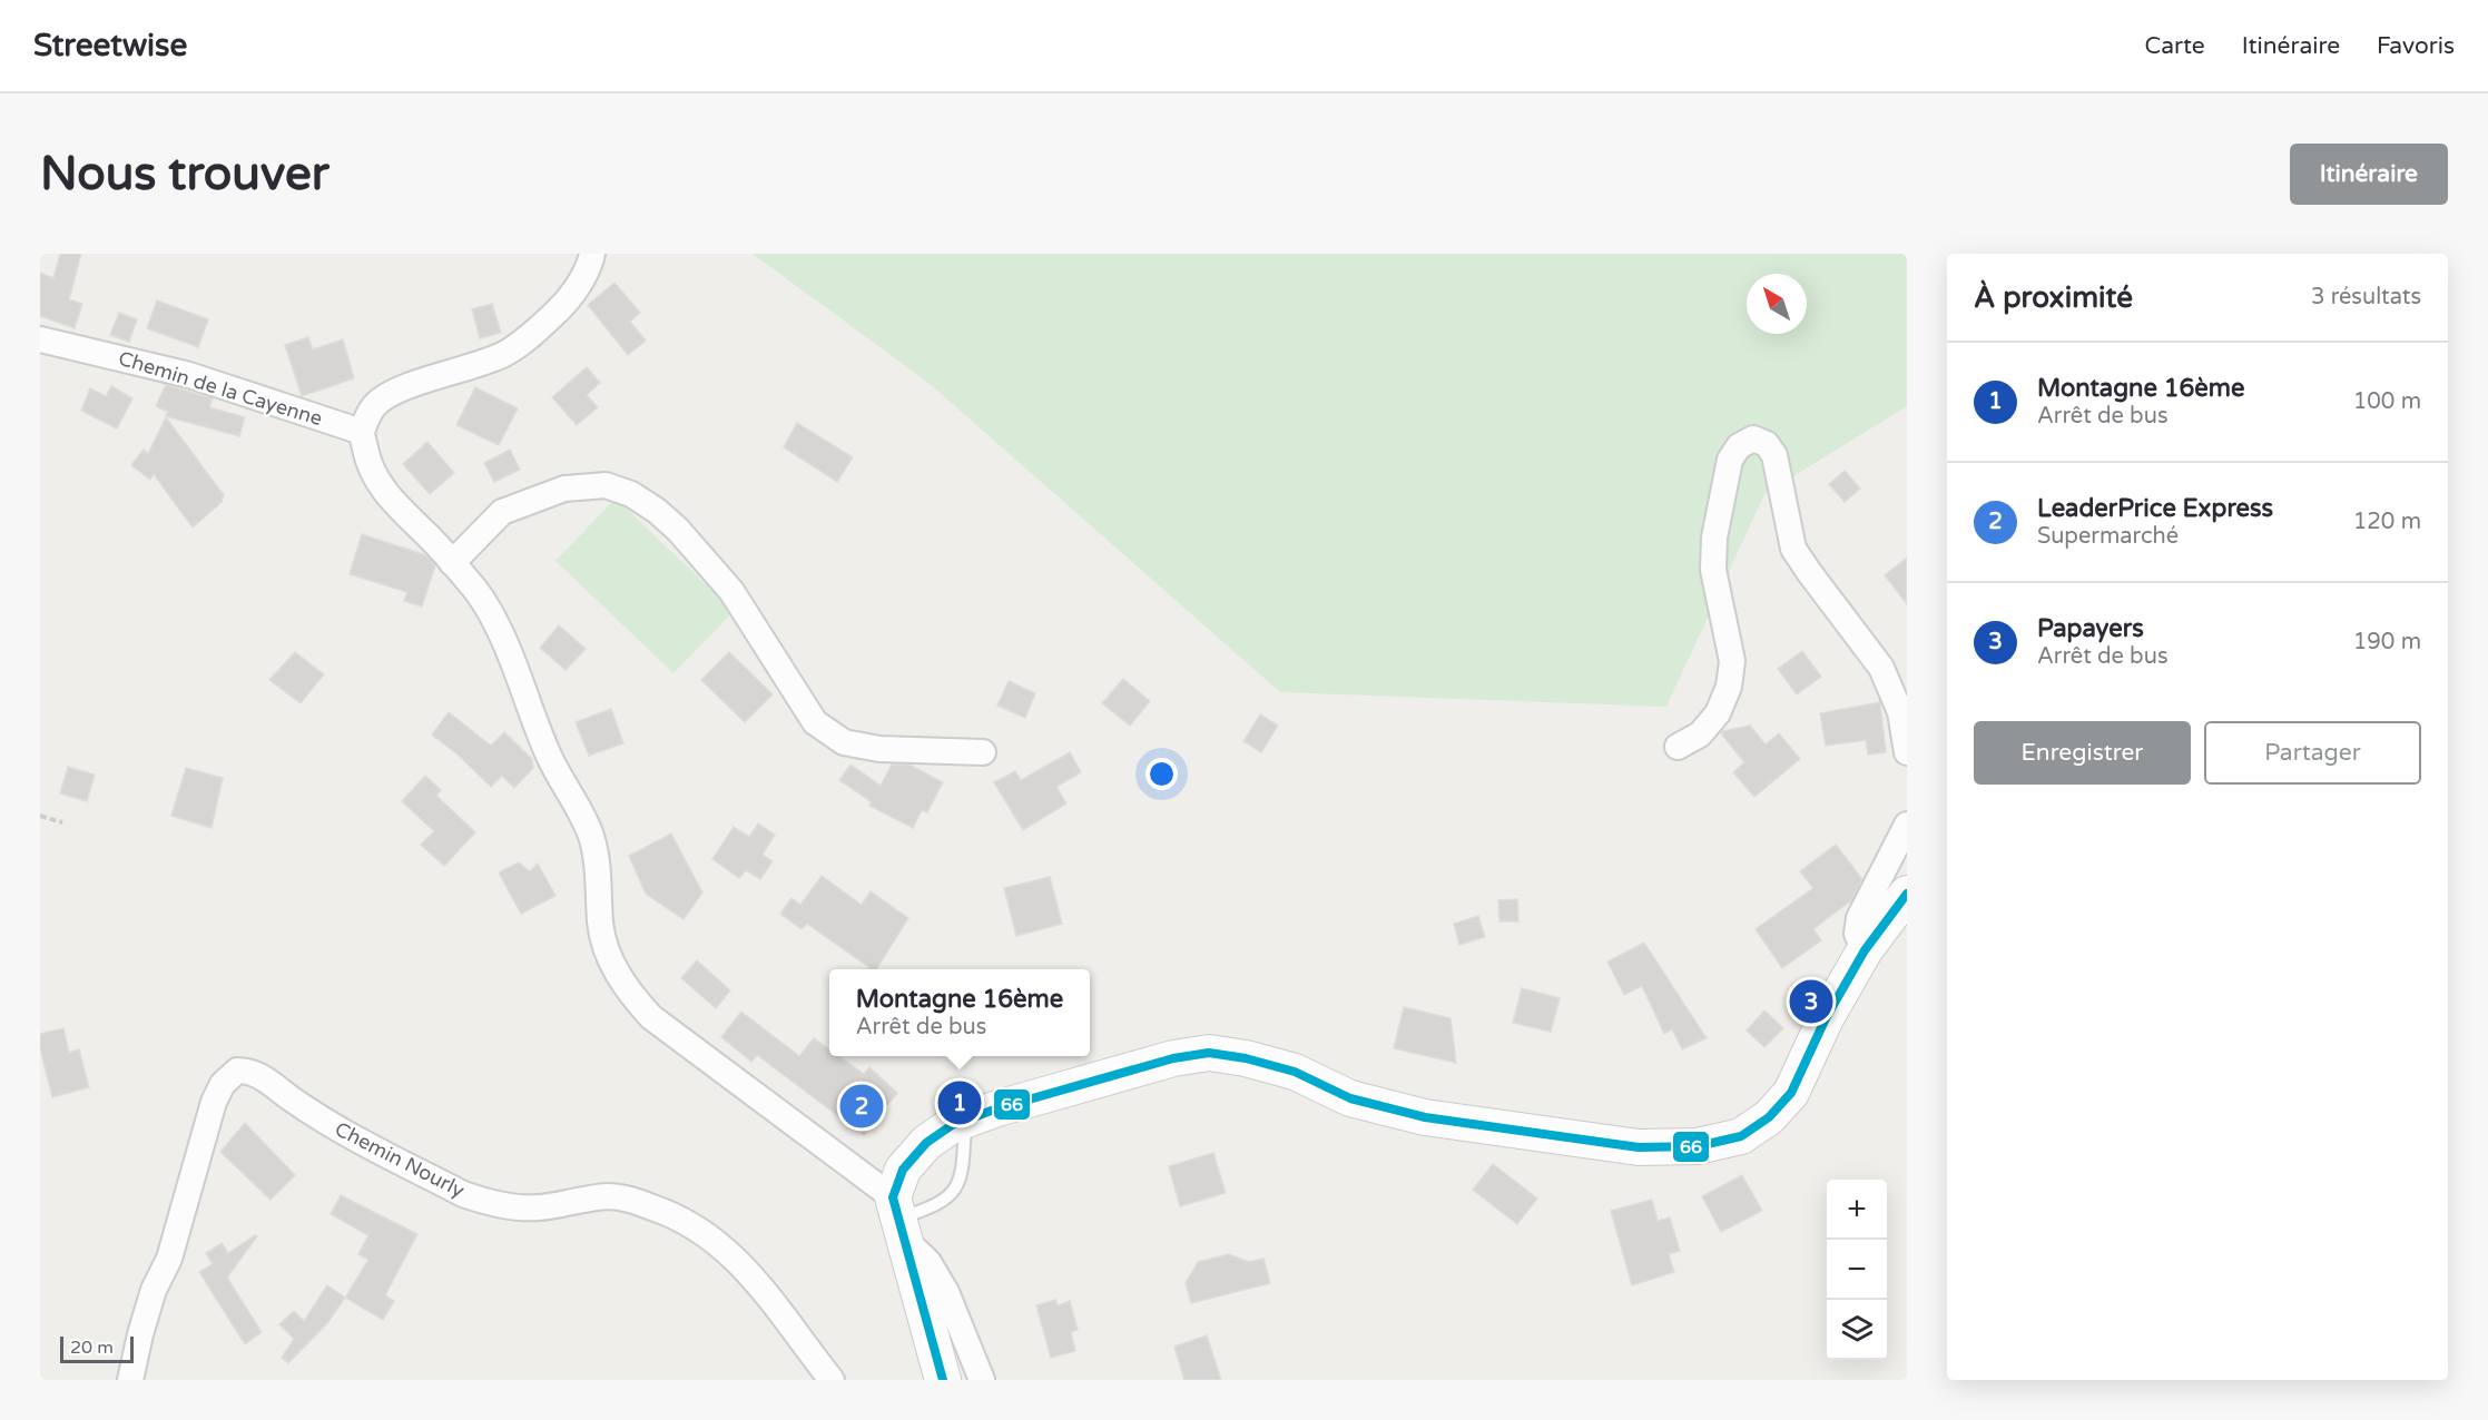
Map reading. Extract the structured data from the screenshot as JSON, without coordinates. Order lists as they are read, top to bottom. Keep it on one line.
{"streets":{"street":["Chemin de la Cayenne","Chemin Nourly"]},"lines":["transit line 66"],"scale_bar":"20 m","north":"top left","page":{"header":"Streetwise","nav":["Carte","Itinéraire","Favoris"],"buttons":["Itinéraire",["Enregistrer","Partager"]],"title":"Nous trouver","heading":["À proximité","3 résultats"],"list":[{"mark":"1","name":"Montagne 16ème","note":"Arrêt de bus","value":"100 m"},{"mark":"2","name":"LeaderPrice Express","note":"Supermarché","value":"120 m"},{"mark":"3","name":"Papayers","note":"Arrêt de bus","value":"190 m"}],"popup":["Montagne 16ème","Arrêt de bus"],"pins":["3","1","2"],"map_buttons":["+","−"],"scale":"20 m"}}
